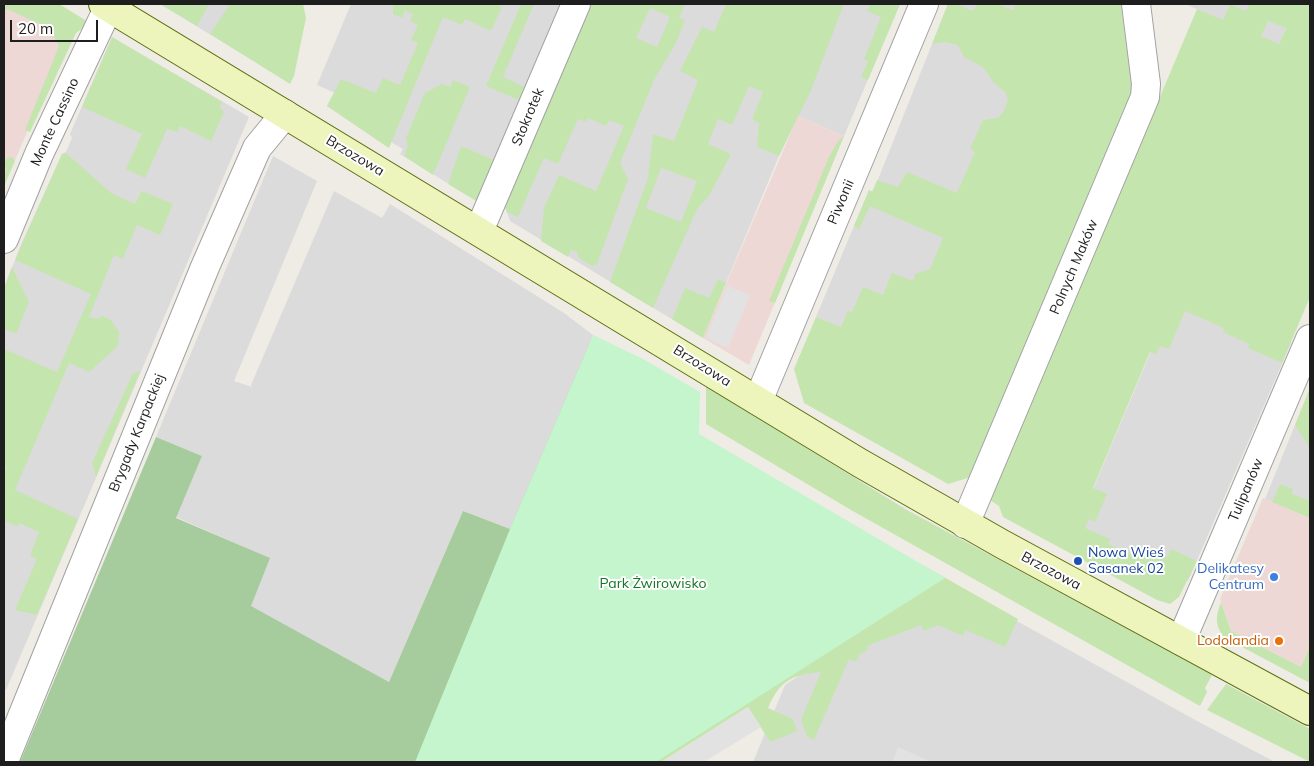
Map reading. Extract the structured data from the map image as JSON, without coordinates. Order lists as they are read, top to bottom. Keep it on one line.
{"streets":{"street":["Stokrotek","Monte Cassino","Brzozowa","Piwonii","Polnych Maków","Brygady Karpackiej","Tulipanów"]},"crossings":[["Stokrotek","Brzozowa"],["Monte Cassino","Brzozowa"],["Brzozowa","Piwonii"],["Brzozowa","Polnych Maków"],["Brzozowa","Brygady Karpackiej"],["Brzozowa","Tulipanów"]],"parks":["Park Żwirowisko"],"places":["Nowa Wieś Sasanek 02","Delikatesy Centrum","Lodolandia"],"scale_bar":"20 m"}
